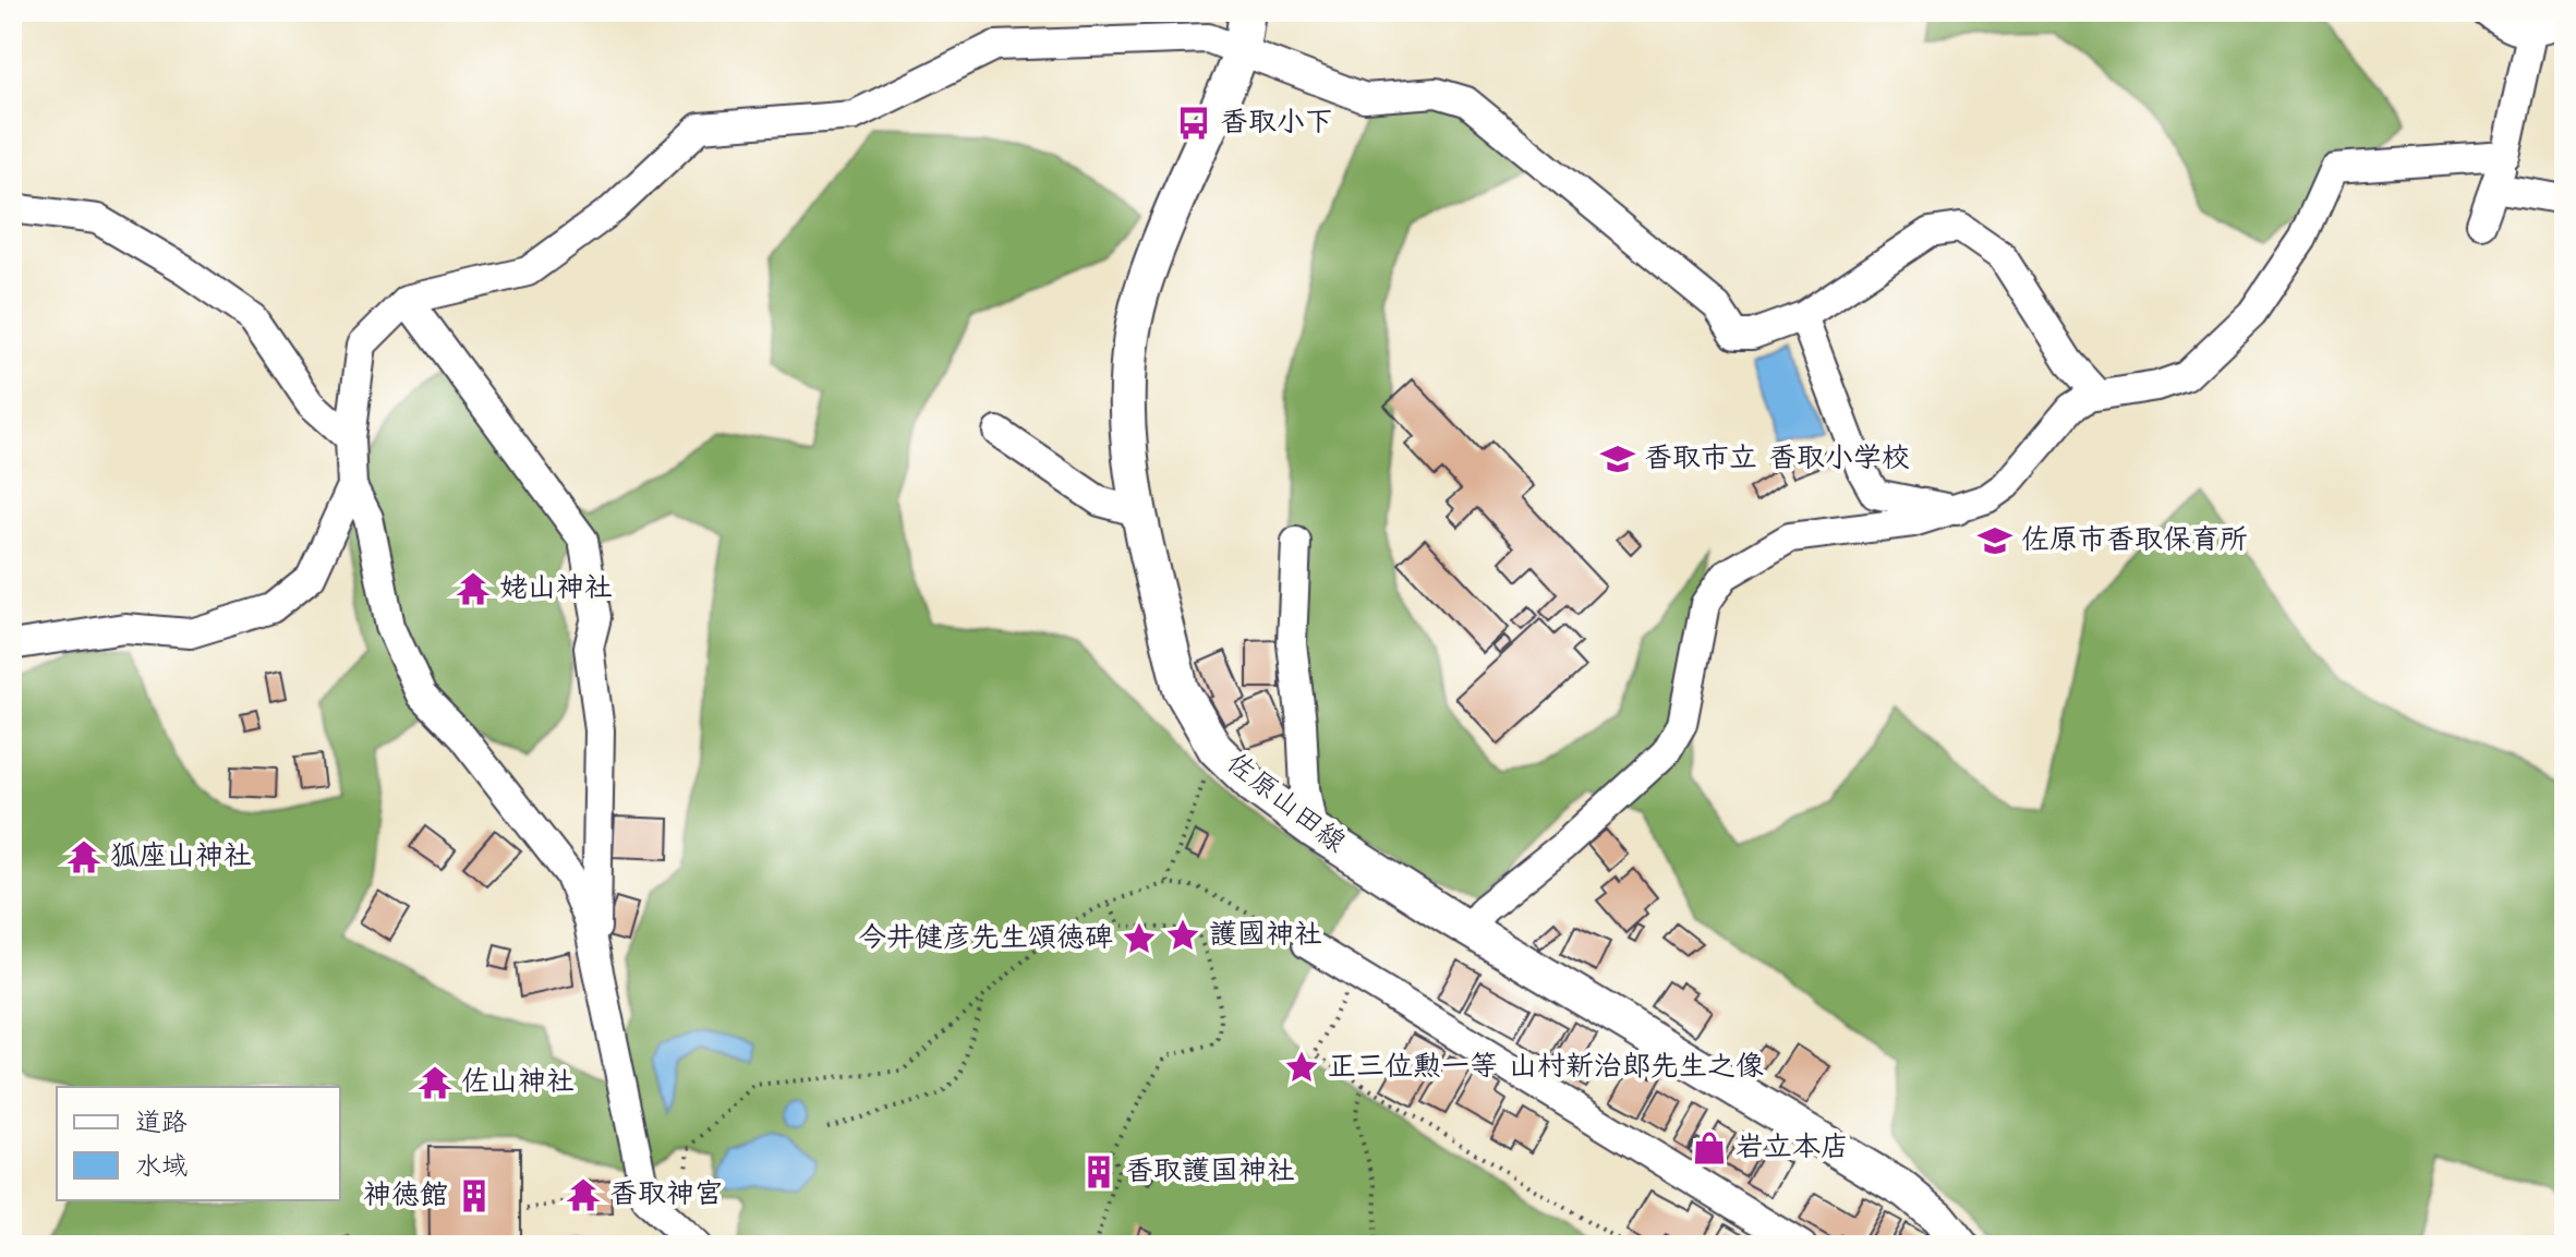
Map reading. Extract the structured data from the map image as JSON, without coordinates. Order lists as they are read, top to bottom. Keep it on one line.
{"streets":{"main road":["佐原山田線"]},"places":{"bus stop":["香取小下"],"school or university":["香取市立 香取小学校","佐原市香取保育所"],"temple":["姥山神社","狐座山神社","佐山神社","香取神宮"],"place":["護國神社","今井健彦先生頌徳碑","正三位勲一等 山村新治郎先生之像"],"shop":["岩立本店"],"building":["香取護国神社","神徳館"]},"legend":["道路","水域"]}
